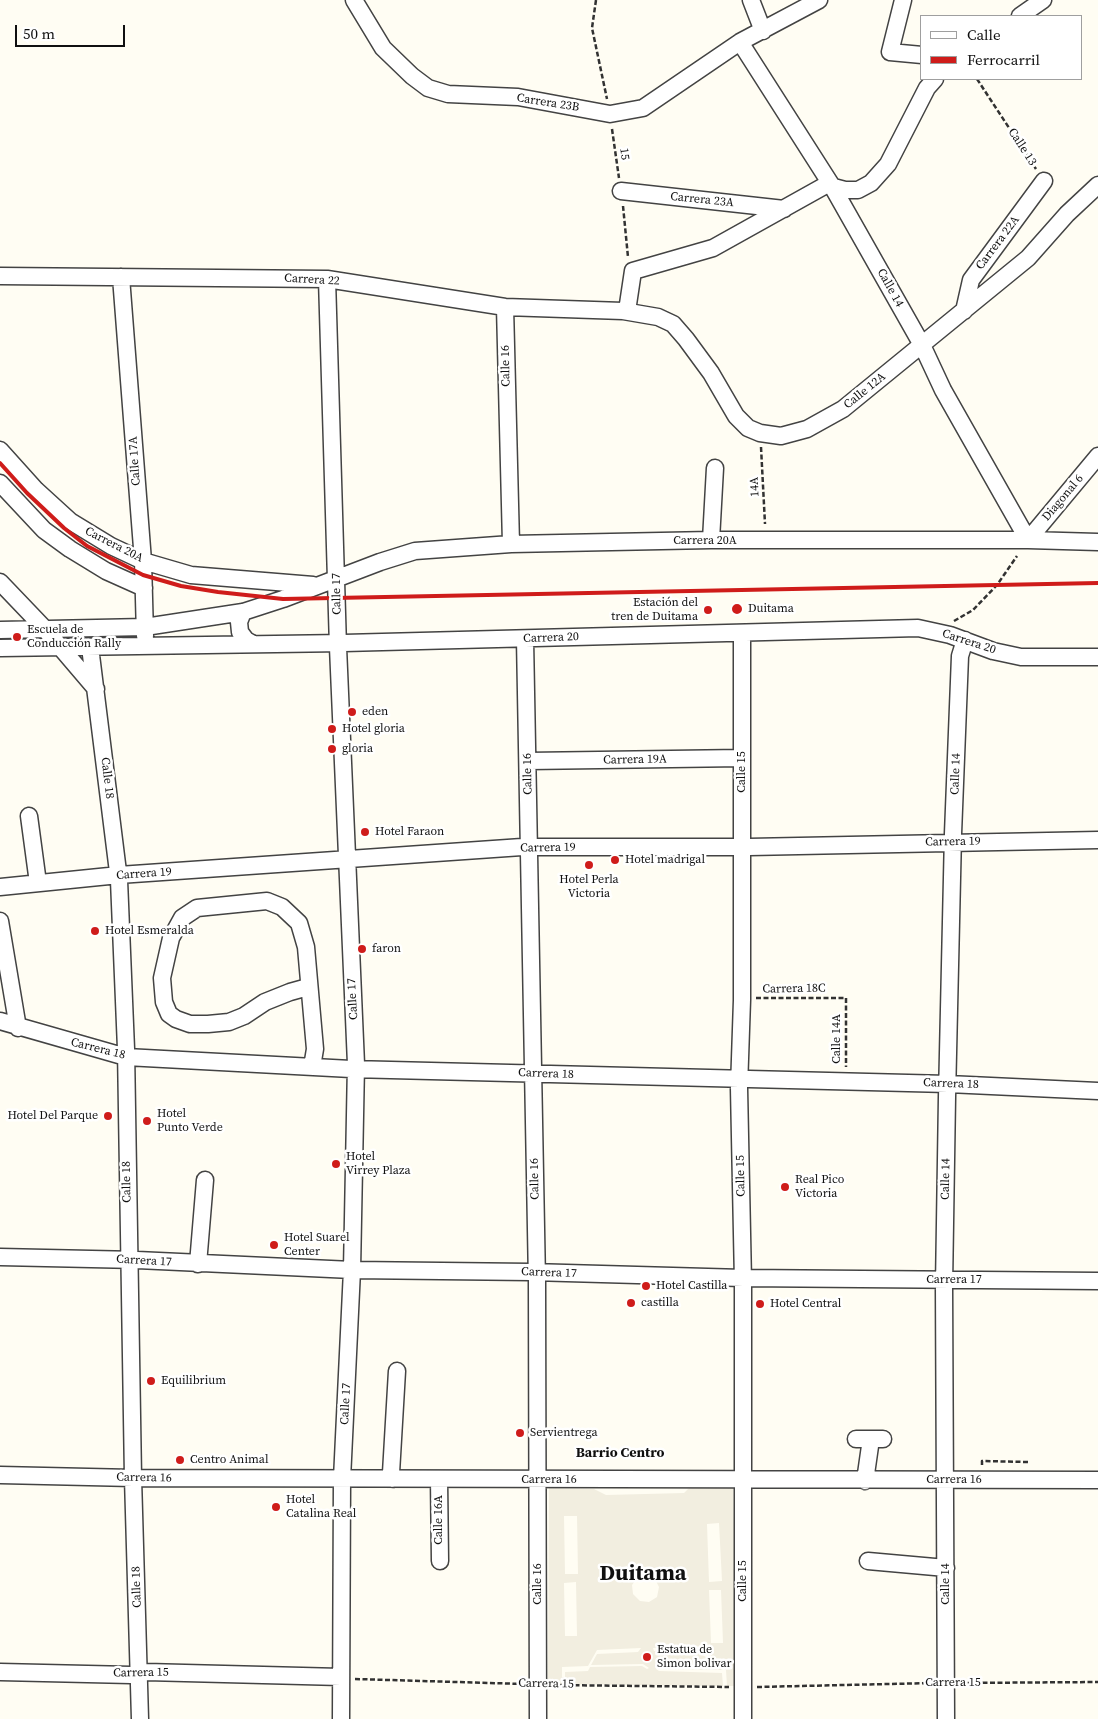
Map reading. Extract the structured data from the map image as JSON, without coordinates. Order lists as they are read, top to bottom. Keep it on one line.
{"streets":{"street":["Carrera 23B","Carrera 23A","Carrera 22A","Carrera 22","Calle 14","Calle 16","Calle 12A","Calle 17A","Diagonal 6","Carrera 20A","Calle 17","Carrera 20","Carrera 19A","Calle 15","Calle 18","Carrera 19","Carrera 18","Carrera 17","Carrera 16","Calle 16A","Carrera 15"],"path":["Calle 13","15","14A","Carrera 18C","Calle 14A"]},"crossings":[["Carrera 23B","15"],["Carrera 23B","Calle 14"],["Calle 13","Carrera 22A"],["15","Carrera 23A"],["Carrera 22A","Calle 12A"],["Carrera 22","Calle 16"],["Carrera 22","Calle 12A"],["Carrera 22","Calle 17A"],["Carrera 22","Calle 17"],["Calle 14","Calle 12A"],["Calle 14","Diagonal 6"],["Calle 14","Carrera 20A"],["Calle 14","Carrera 20"],["Calle 14","Carrera 19"],["Calle 14","Carrera 18"],["Calle 14","Carrera 17"],["Calle 14","Carrera 16"],["Calle 14","Carrera 15"],["Calle 16","Carrera 20A"],["Calle 16","Carrera 20"],["Calle 16","Carrera 19A"],["Calle 16","Carrera 19"],["Calle 16","Carrera 18"],["Calle 16","Carrera 17"],["Calle 16","Carrera 16"],["Calle 16","Carrera 15"],["Calle 12A","14A"],["Calle 17A","Carrera 20A"],["Calle 17A","Carrera 20"],["14A","Carrera 20A"],["Diagonal 6","Carrera 20A"],["Carrera 20A","Calle 17"],["Calle 17","Carrera 20"],["Calle 17","Carrera 19"],["Calle 17","Carrera 18"],["Calle 17","Carrera 17"],["Calle 17","Carrera 16"],["Calle 17","Carrera 15"],["Carrera 20","Calle 15"],["Carrera 20","Calle 18"],["Carrera 19A","Calle 15"],["Calle 15","Carrera 19"],["Calle 15","Carrera 18C"],["Calle 15","Carrera 18"],["Calle 15","Carrera 17"],["Calle 15","Carrera 16"],["Calle 15","Carrera 15"],["Calle 18","Carrera 19"],["Calle 18","Carrera 18"],["Calle 18","Carrera 17"],["Calle 18","Carrera 16"],["Calle 18","Carrera 15"],["Carrera 18C","Calle 14A"],["Calle 14A","Carrera 18"],["Carrera 16","Calle 16A"]],"districts":["Barrio Centro","Duitama"],"places":["Duitama","Estación del tren de Duitama","Escuela de Conducción Rally","eden","Hotel gloria","gloria","Hotel Faraon","Hotel madrigal","Hotel Perla Victoria","Hotel Esmeralda","faron","Hotel Del Parque","Hotel Punto Verde","Hotel Virrey Plaza","Real Pico Victoria","Hotel Suarel Center","Hotel Castilla","castilla","Hotel Central","Equilibrium","Servientrega","Centro Animal","Hotel Catalina Real","Estatua de Simon bolivar"],"legend":["Calle","Ferrocarril"],"scale_bar":"50 m"}
